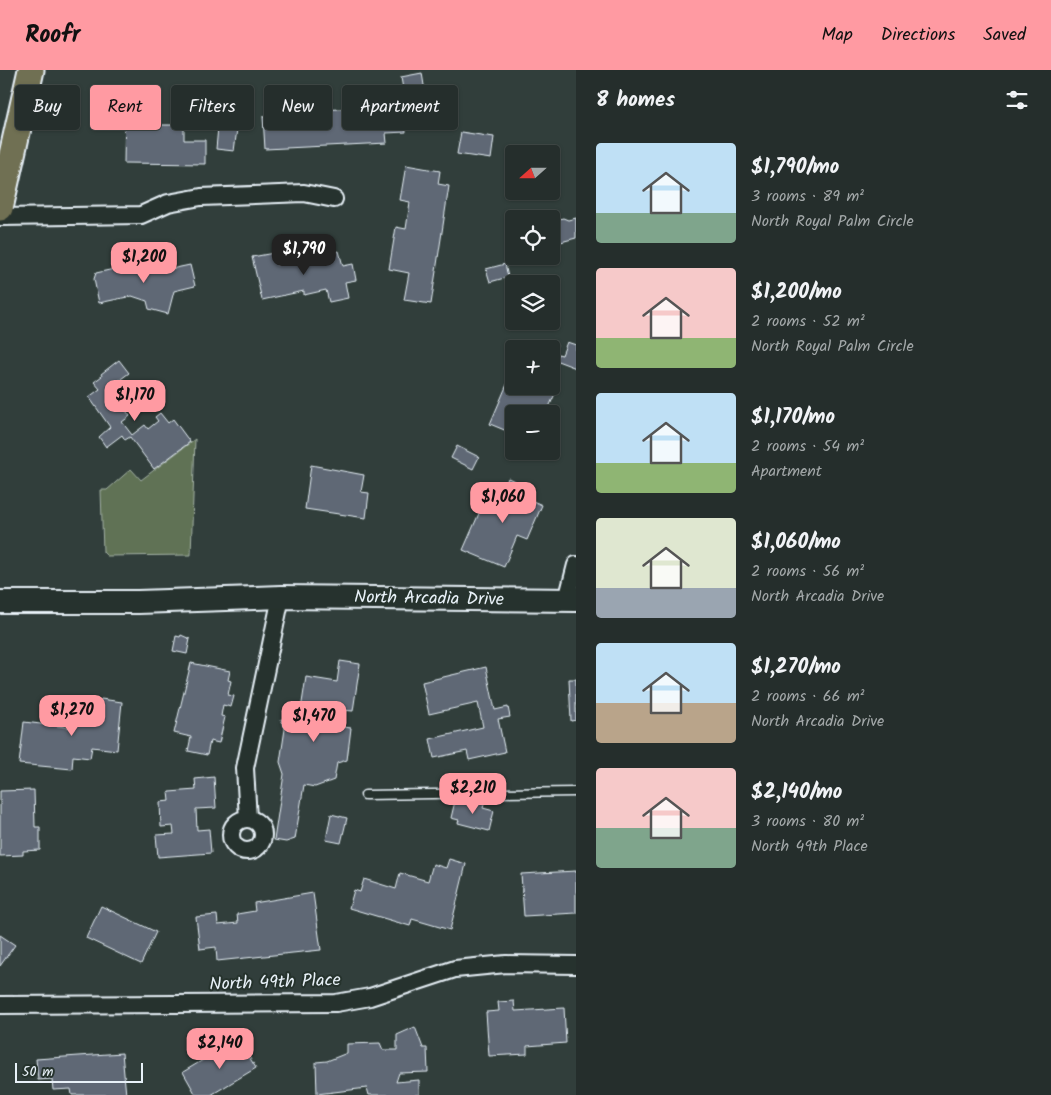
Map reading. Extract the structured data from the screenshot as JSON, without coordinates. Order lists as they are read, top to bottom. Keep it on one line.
{"streets":{"street":["North Arcadia Drive","North 49th Place"]},"scale_bar":"50 m","north":"left","page":{"header":"Roofr","nav":["Map","Directions","Saved"],"heading":"8 homes","chip":["Buy","Rent","Filters","New","Apartment"],"list":[{"name":"$1,790/mo","note":"3 rooms · 89 m² · North Royal Palm Circle"},{"name":"$1,200/mo","note":"2 rooms · 52 m² · North Royal Palm Circle"},{"name":"$1,170/mo","note":"2 rooms · 54 m² · Apartment"},{"name":"$1,060/mo","note":"2 rooms · 56 m² · North Arcadia Drive"},{"name":"$1,270/mo","note":"2 rooms · 66 m² · North Arcadia Drive"},{"name":"$2,140/mo","note":"3 rooms · 80 m² · North 49th Place"}],"map_buttons":["+","−"],"price":["$1,790","$1,200","$1,170","$1,060","$1,270","$1,470","$2,210","$2,140"],"scale":"50 m"}}
